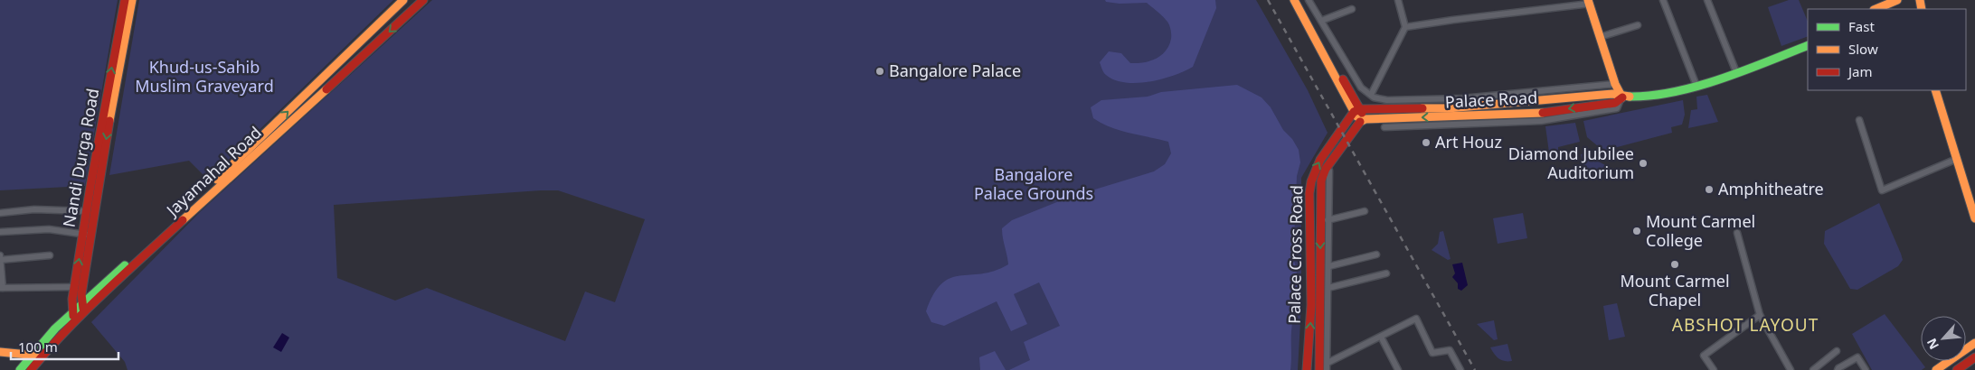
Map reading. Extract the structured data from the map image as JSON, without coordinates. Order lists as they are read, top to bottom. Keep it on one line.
{"streets":{"street":["Palace Road","Nandi Durga Road","Jayamahal Road","Palace Cross Road"]},"crossings":[["Palace Road","Palace Cross Road"],["Nandi Durga Road","Jayamahal Road"]],"districts":["ABSHOT LAYOUT"],"parks":["Khud-us-Sahib Muslim Graveyard","Bangalore Palace Grounds"],"places":["Bangalore Palace","Art Houz","Diamond Jubilee Auditorium","Amphitheatre","Mount Carmel College","Mount Carmel Chapel"],"legend":["Fast","Slow","Jam"],"scale_bar":"100 m","north":"bottom left"}
